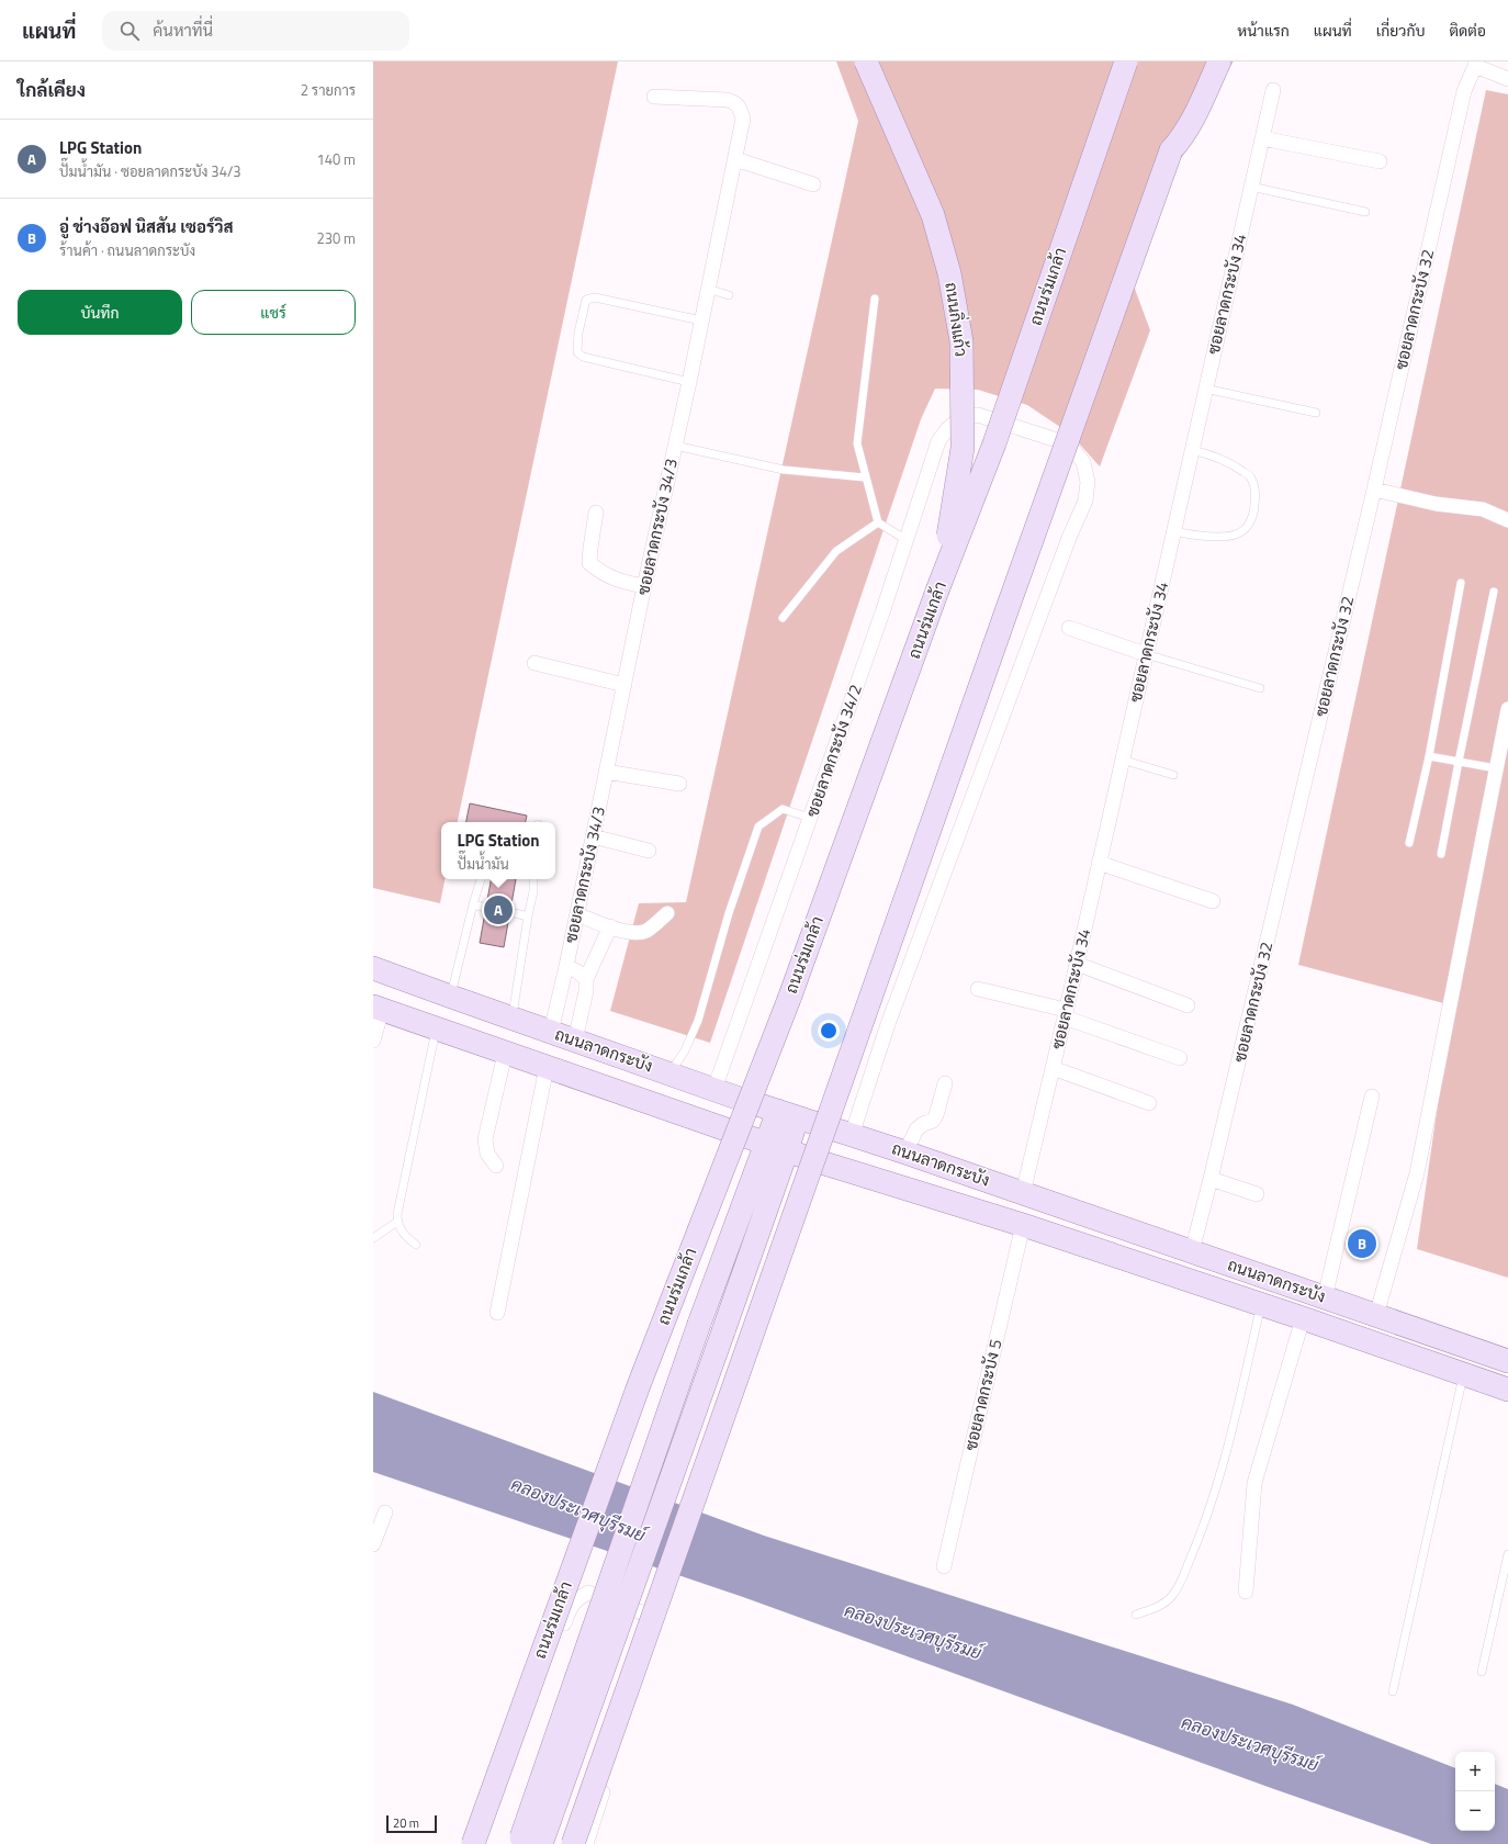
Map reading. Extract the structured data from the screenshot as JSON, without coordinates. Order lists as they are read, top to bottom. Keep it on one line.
{"streets":{"main road":["ถนนร่มเกล้า","ถนนกิ่งแก้ว","ถนนลาดกระบัง"],"street":["ซอยลาดกระบัง 34","ซอยลาดกระบัง 32","ซอยลาดกระบัง 34/3","ซอยลาดกระบัง 34/2","ซอยลาดกระบัง 5"]},"crossings":[["ถนนร่มเกล้า","ถนนกิ่งแก้ว"],["ถนนร่มเกล้า","ถนนลาดกระบัง"],["ซอยลาดกระบัง 34","ถนนลาดกระบัง"],["ซอยลาดกระบัง 32","ถนนลาดกระบัง"],["ซอยลาดกระบัง 34/3","ถนนลาดกระบัง"],["ซอยลาดกระบัง 34/2","ถนนลาดกระบัง"],["ถนนลาดกระบัง","ซอยลาดกระบัง 5"]],"water":["คลองประเวศบุรีรมย์"],"scale_bar":"20 m","page":{"header":"แผนที่","search":"ค้นหาที่นี่","nav":["หน้าแรก","แผนที่","เกี่ยวกับ","ติดต่อ"],"heading":["ใกล้เคียง","2 รายการ"],"list":[{"mark":"A","name":"LPG Station","note":"ปั๊มน้ำมัน · ซอยลาดกระบัง 34/3","value":"140 m"},{"mark":"B","name":"อู่ ช่างอ๊อฟ นิสสัน เซอร์วิส","note":"ร้านค้า · ถนนลาดกระบัง","value":"230 m"}],"buttons":["บันทึก","แชร์"],"popup":["LPG Station","ปั๊มน้ำมัน"],"pins":["A","B"],"map_buttons":["+","−"],"scale":"20 m"}}
